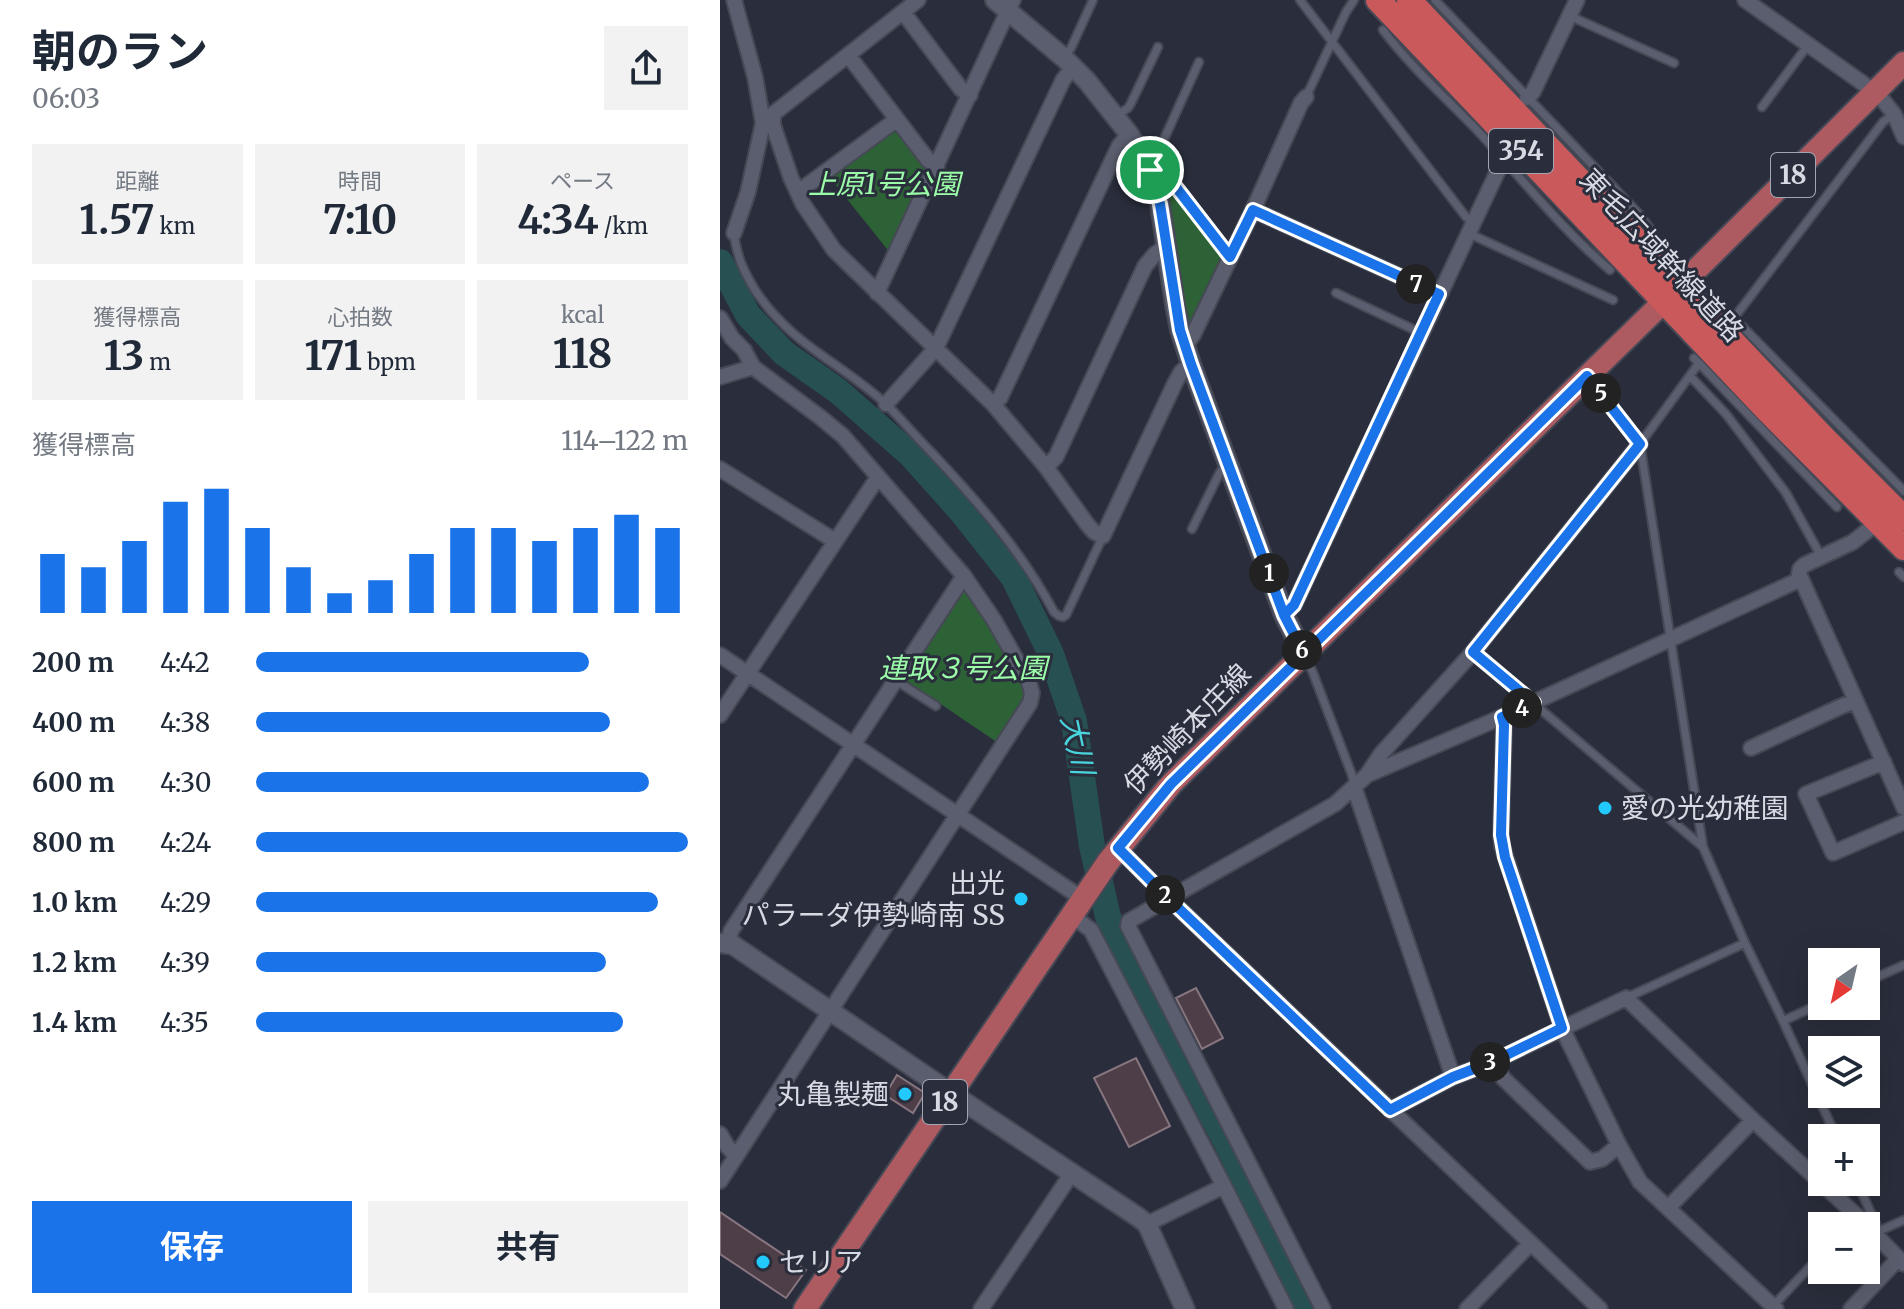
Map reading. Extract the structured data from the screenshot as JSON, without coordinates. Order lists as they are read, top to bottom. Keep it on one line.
{"streets":{"highway":["354","東毛広域幹線道路"],"main road":["18","伊勢崎本庄線"]},"crossings":[["東毛広域幹線道路","伊勢崎本庄線"]],"water":["大川"],"parks":["上原1号公園","連取３号公園"],"places":["愛の光幼稚園","出光 パラーダ伊勢崎南 SS","丸亀製麺","セリア"],"north":"bottom left","page":{"heading":["朝のラン","06:03"],"stats":[["距離","1.57 km"],["時間","7:10"],["ペース","4:34 /km"],["獲得標高","13 m"],["心拍数","171 bpm"],["kcal","118"]],"pins":["7","5","1","6","4","2","3"],"chart":["獲得標高","114–122 m"],"list":[{"name":"200 m","note":"4:42"},{"name":"400 m","note":"4:38"},{"name":"600 m","note":"4:30"},{"name":"800 m","note":"4:24"},{"name":"1.0 km","note":"4:29"},{"name":"1.2 km","note":"4:39"},{"name":"1.4 km","note":"4:35"}],"map_buttons":["+","−"],"buttons":["保存","共有"]}}
